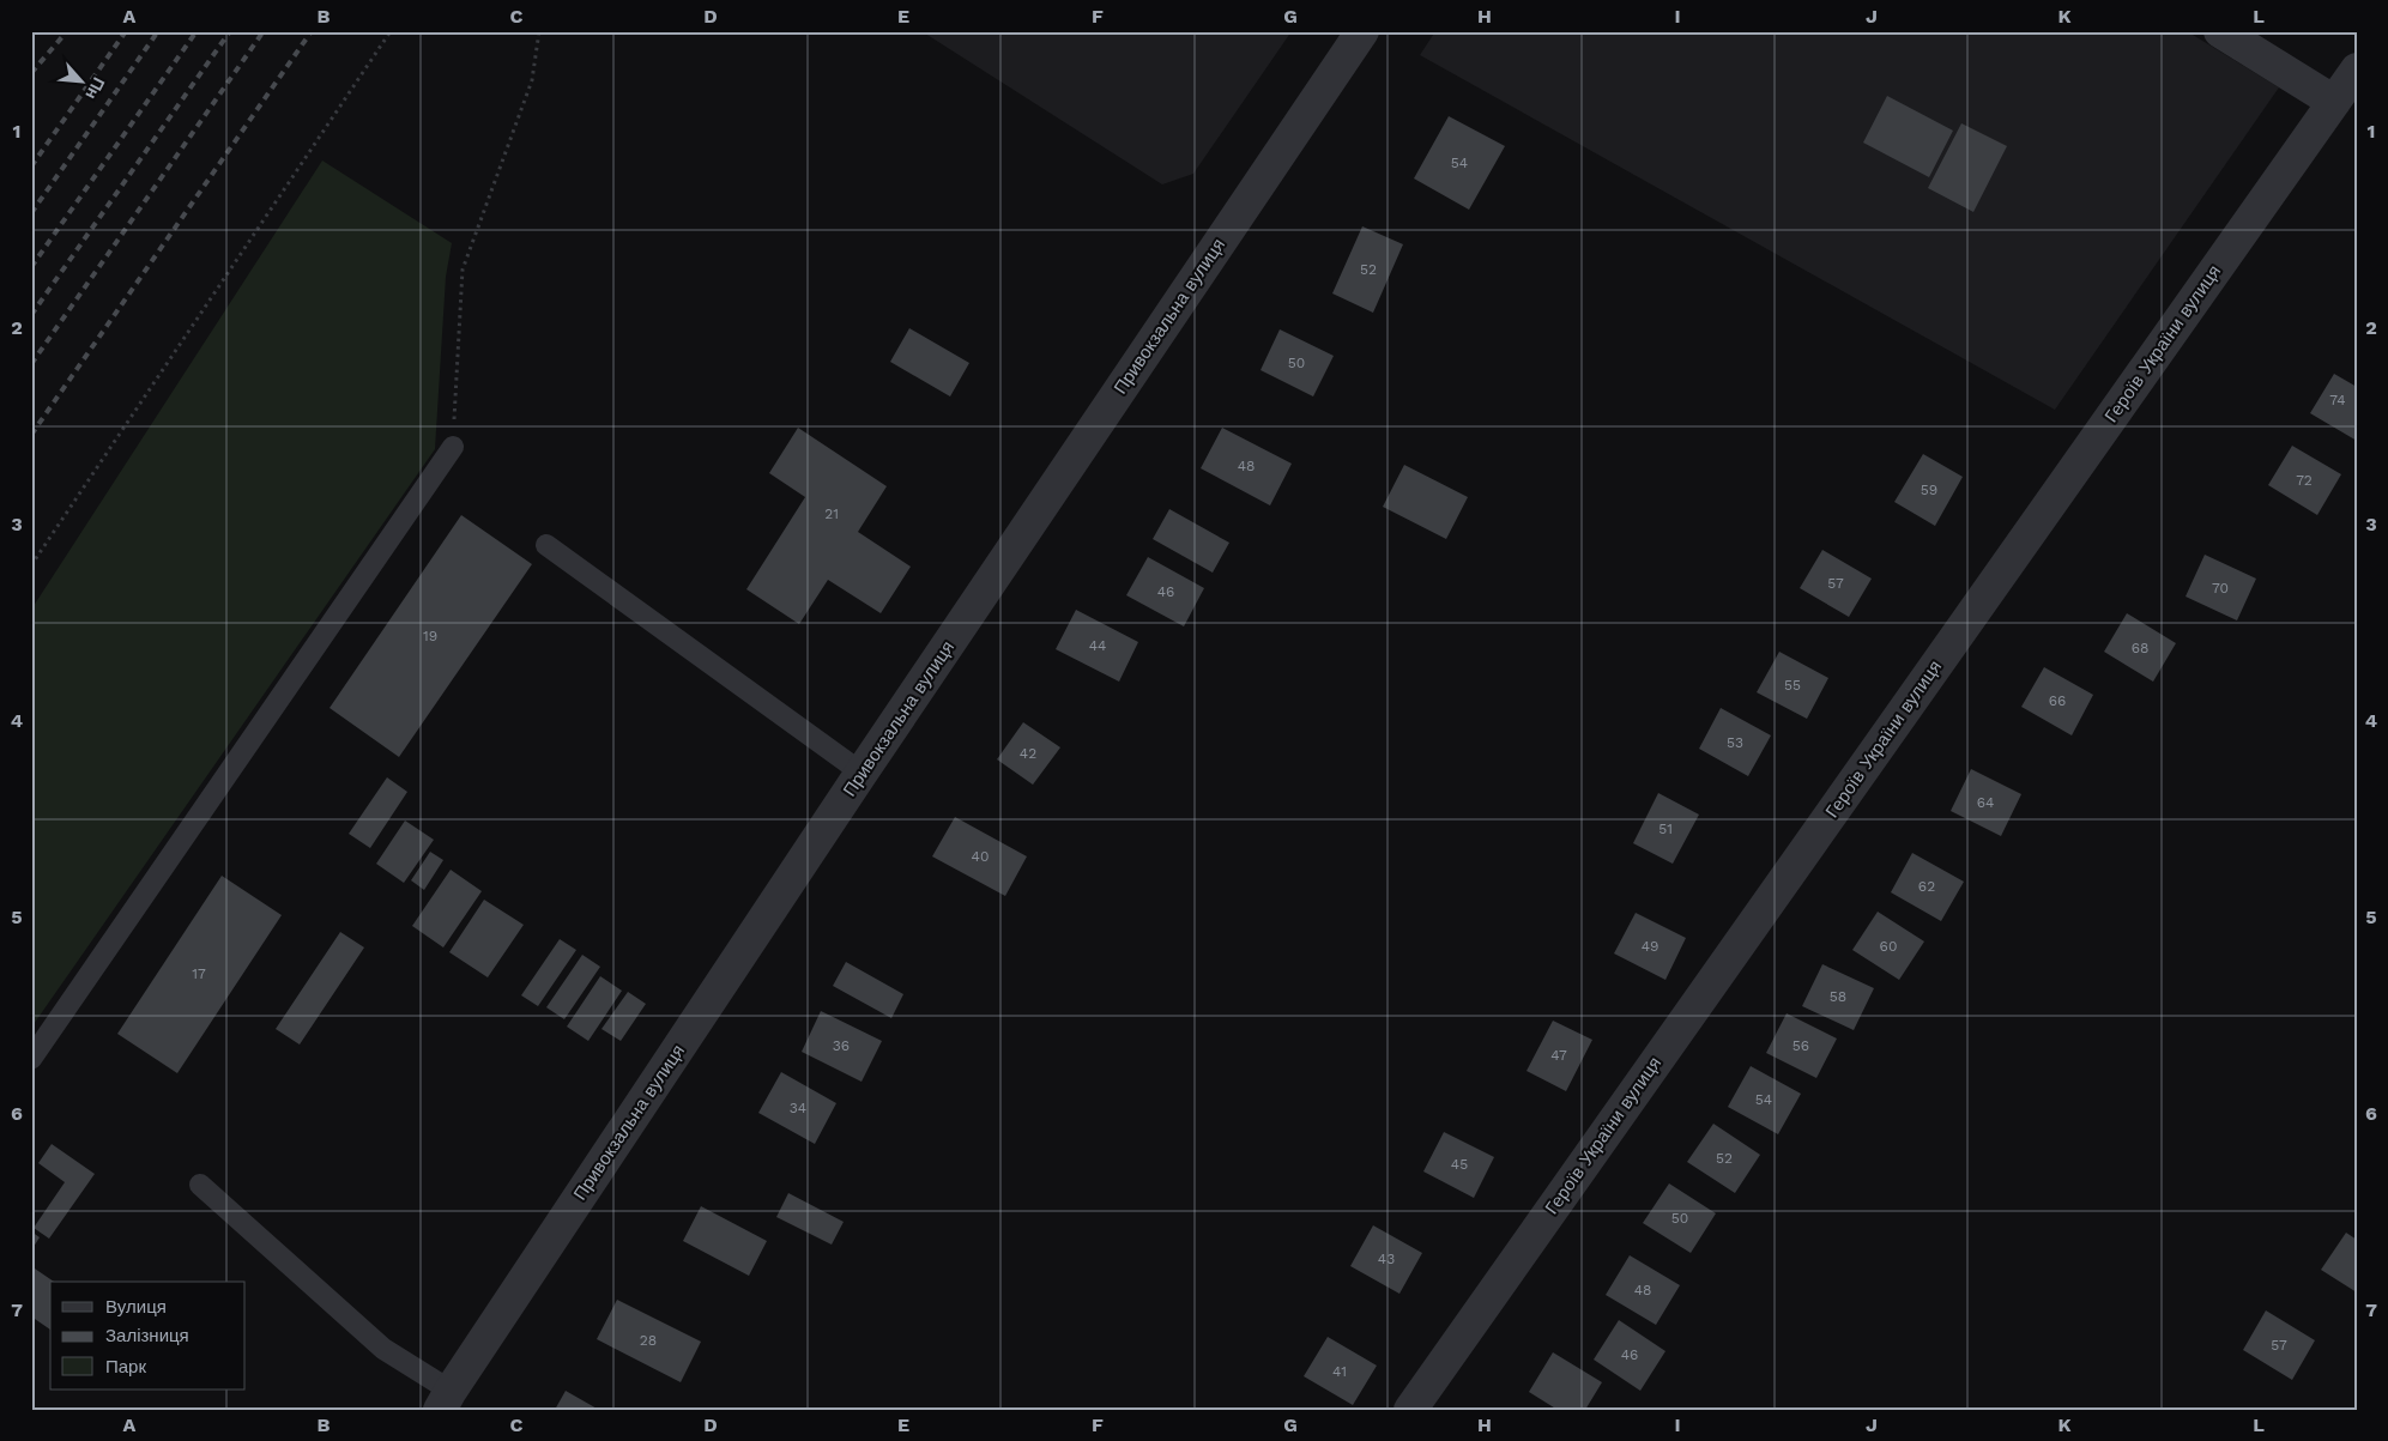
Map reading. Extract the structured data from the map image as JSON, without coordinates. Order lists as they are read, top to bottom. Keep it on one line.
{"streets":{"street":["Привокзальна вулиця","Героїв України вулиця"]},"house_numbers":["54","52","50","74","48","72","59","21","57","70","46","19","44","68","55","66","53","42","64","51","40","62","49","60","17","58","36","56","47","54","34","52","45","50","43","48","28","57","46","41"],"legend":["Вулиця","Залізниця","Парк"],"north":"bottom right","grid":{"columns":["A","B","C","D","E","F","G","H","I","J","K","L"],"rows":["1","2","3","4","5","6","7"]}}
